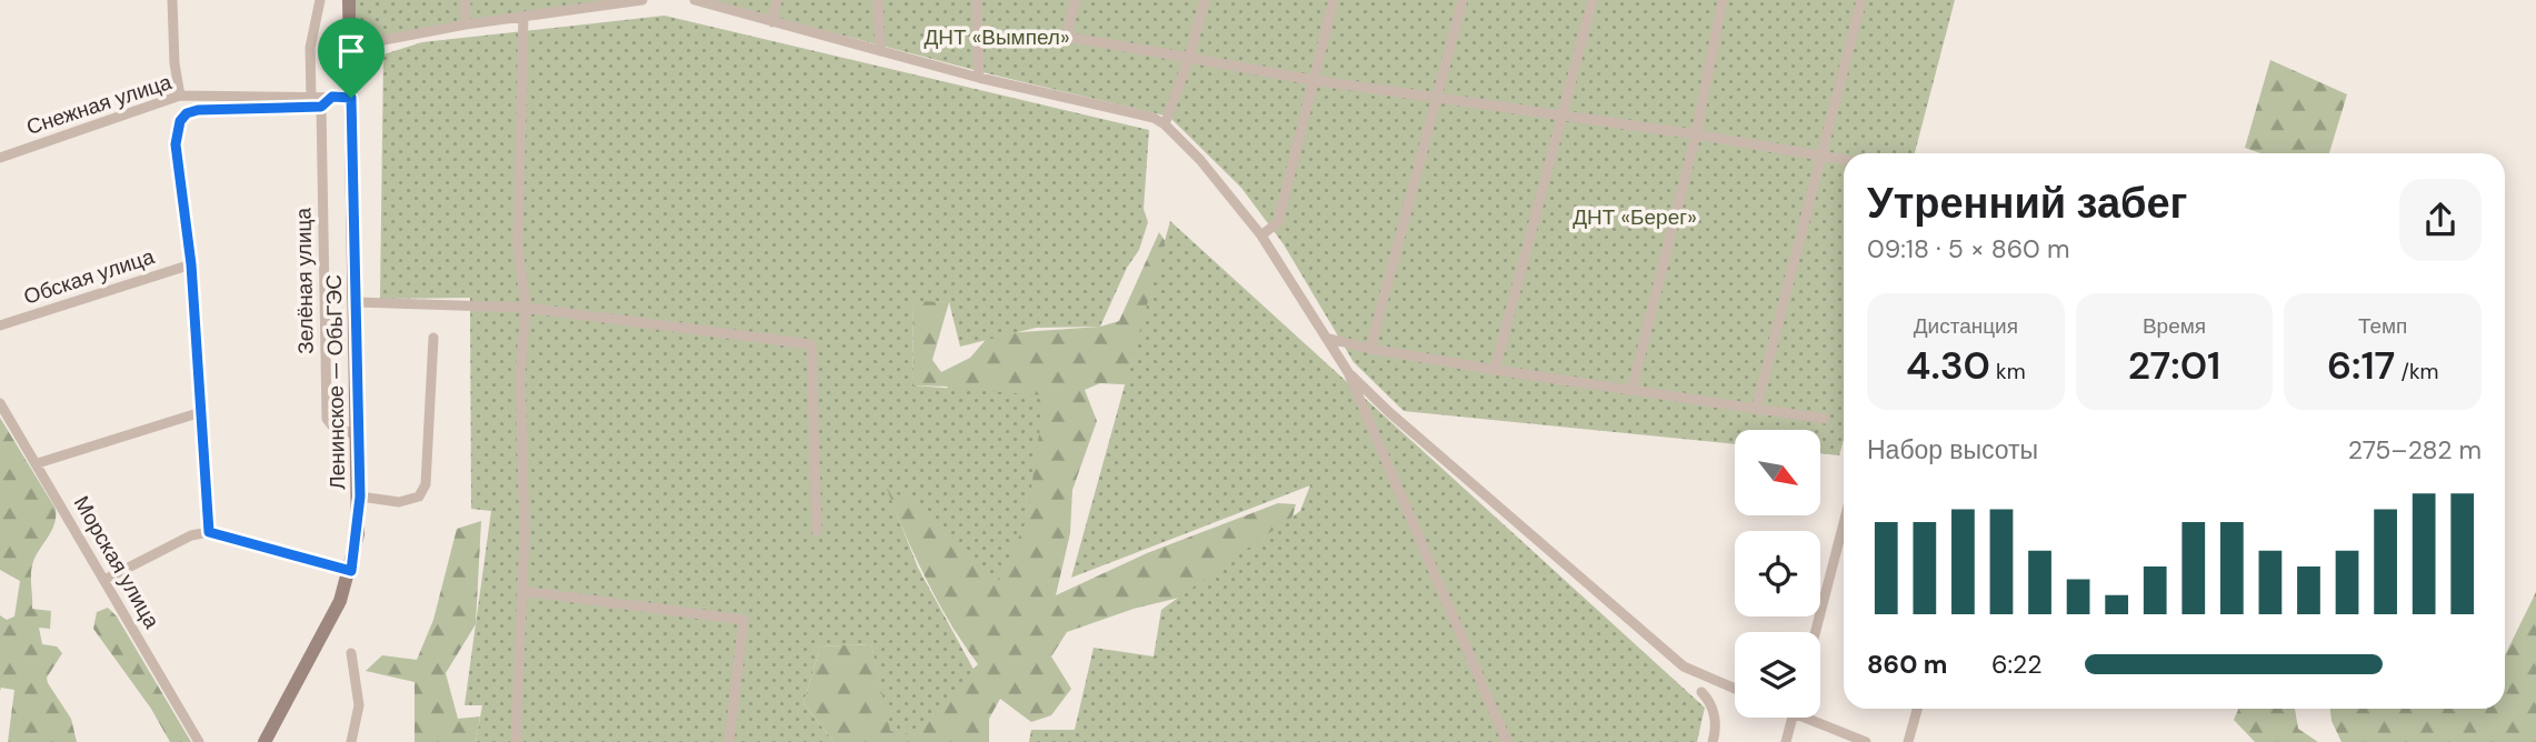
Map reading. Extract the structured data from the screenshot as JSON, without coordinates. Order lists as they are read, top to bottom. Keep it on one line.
{"streets":{"main road":["Ленинское — ОбьГЭС"],"street":["Снежная улица","Обская улица","Зелёная улица","Морская улица"]},"crossings":[["Снежная улица","Ленинское — ОбьГЭС"],["Зелёная улица","Ленинское — ОбьГЭС"]],"parks":["ДНТ «Вымпел»","ДНТ «Берег»"],"north":"bottom right","page":{"heading":["Утренний забег","09:18 · 5 × 860 m"],"stats":[["Дистанция","4.30 km"],["Время","27:01"],["Темп","6:17 /km"]],"chart":["Набор высоты","275–282 m"],"list":[{"name":"860 m","note":"6:22"}]}}
